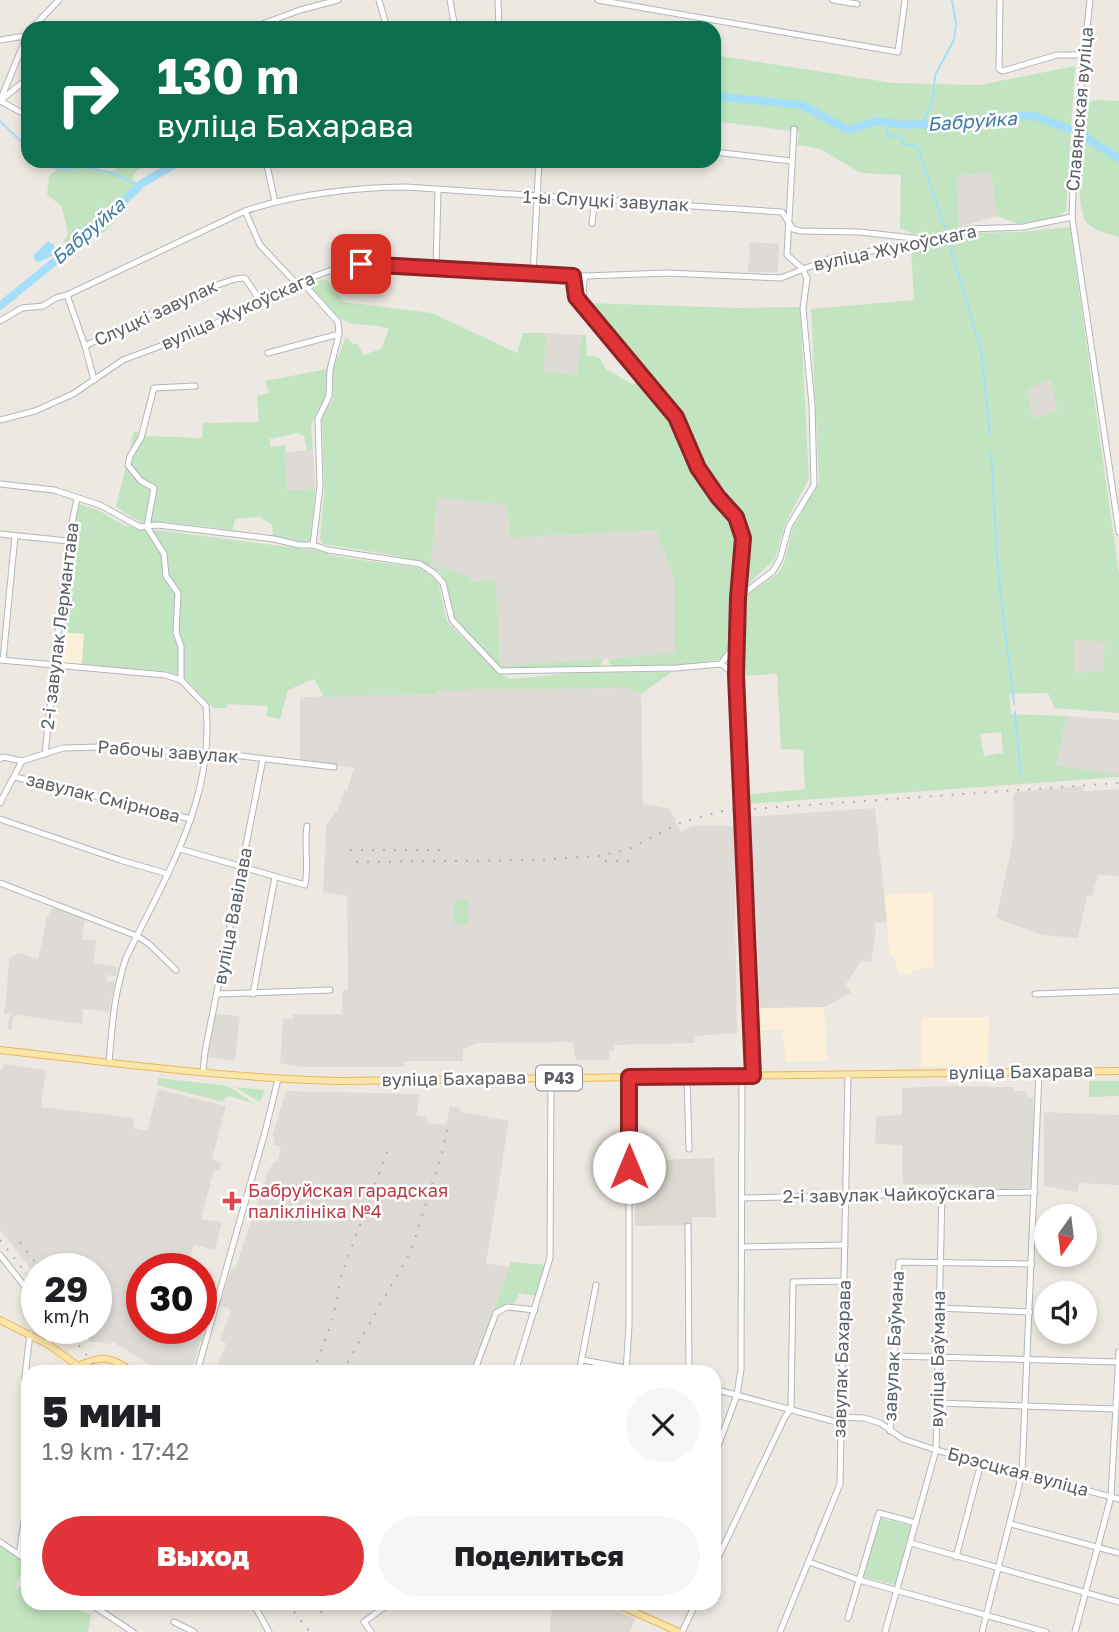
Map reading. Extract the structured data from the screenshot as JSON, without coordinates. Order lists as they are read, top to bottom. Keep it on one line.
{"streets":{"main road":["вуліца Бахарава","Р43"],"street":["Славянская вуліца","1-ы Слуцкі завулак","вуліца Жукоўскага","Слуцкі завулак","2-і завулак Лермантава","Рабочы завулак","завулак Смірнова","вуліца Вавілава","2-і завулак Чайкоўскага","завулак Баўмана","завулак Бахарава","вуліца Баўмана","Брэсцкая вуліца"]},"crossings":[["Славянская вуліца","вуліца Жукоўскага"],["1-ы Слуцкі завулак","вуліца Жукоўскага"],["1-ы Слуцкі завулак","Слуцкі завулак"],["вуліца Жукоўскага","Слуцкі завулак"],["2-і завулак Лермантава","Рабочы завулак"],["Рабочы завулак","вуліца Вавілава"],["вуліца Вавілава","вуліца Бахарава"],["вуліца Бахарава","завулак Бахарава"],["2-і завулак Чайкоўскага","завулак Бахарава"],["2-і завулак Чайкоўскага","вуліца Баўмана"],["завулак Баўмана","вуліца Баўмана"],["завулак Баўмана","Брэсцкая вуліца"],["завулак Бахарава","Брэсцкая вуліца"],["вуліца Баўмана","Брэсцкая вуліца"]],"water":["Бабруйка"],"places":{"health":["Бабруйская гарадская паліклініка №4"]},"north":"bottom","page":{"turn":["130 m","вуліца Бахарава"],"speed":"29 km/h","limit":"30","heading":["5 мин","1.9 km · 17:42"],"buttons":["Выход","Поделиться"]}}
